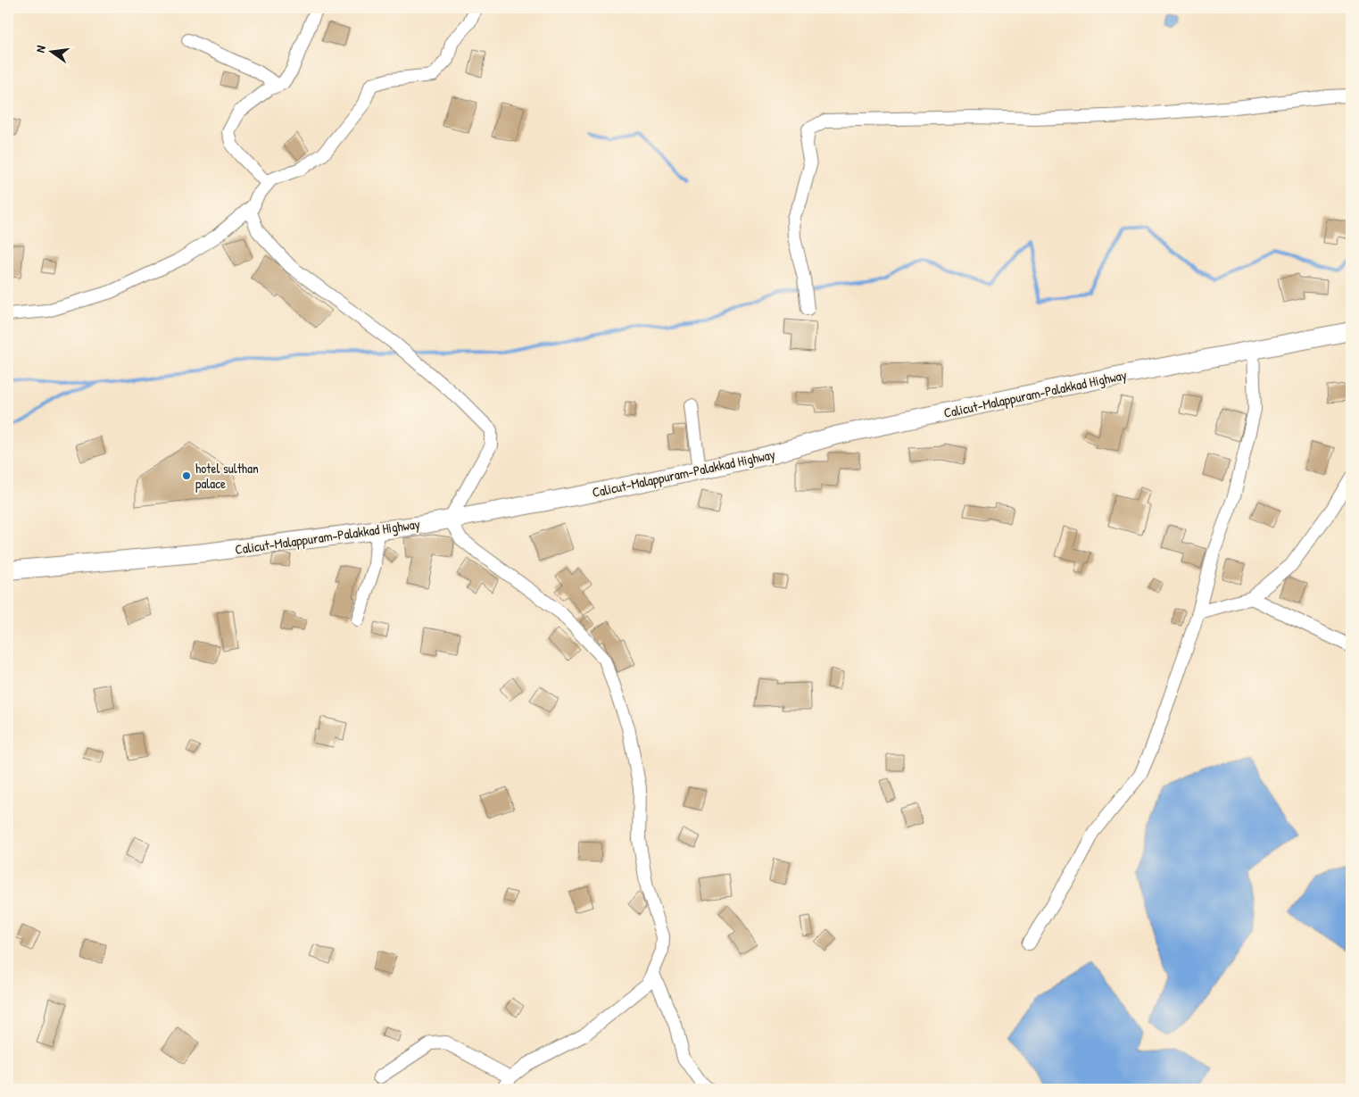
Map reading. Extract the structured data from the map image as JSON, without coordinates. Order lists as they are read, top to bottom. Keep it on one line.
{"streets":{"highway":["Calicut-Malappuram-Palakkad Highway"]},"places":["hotel sulthan palace"],"north":"left"}
